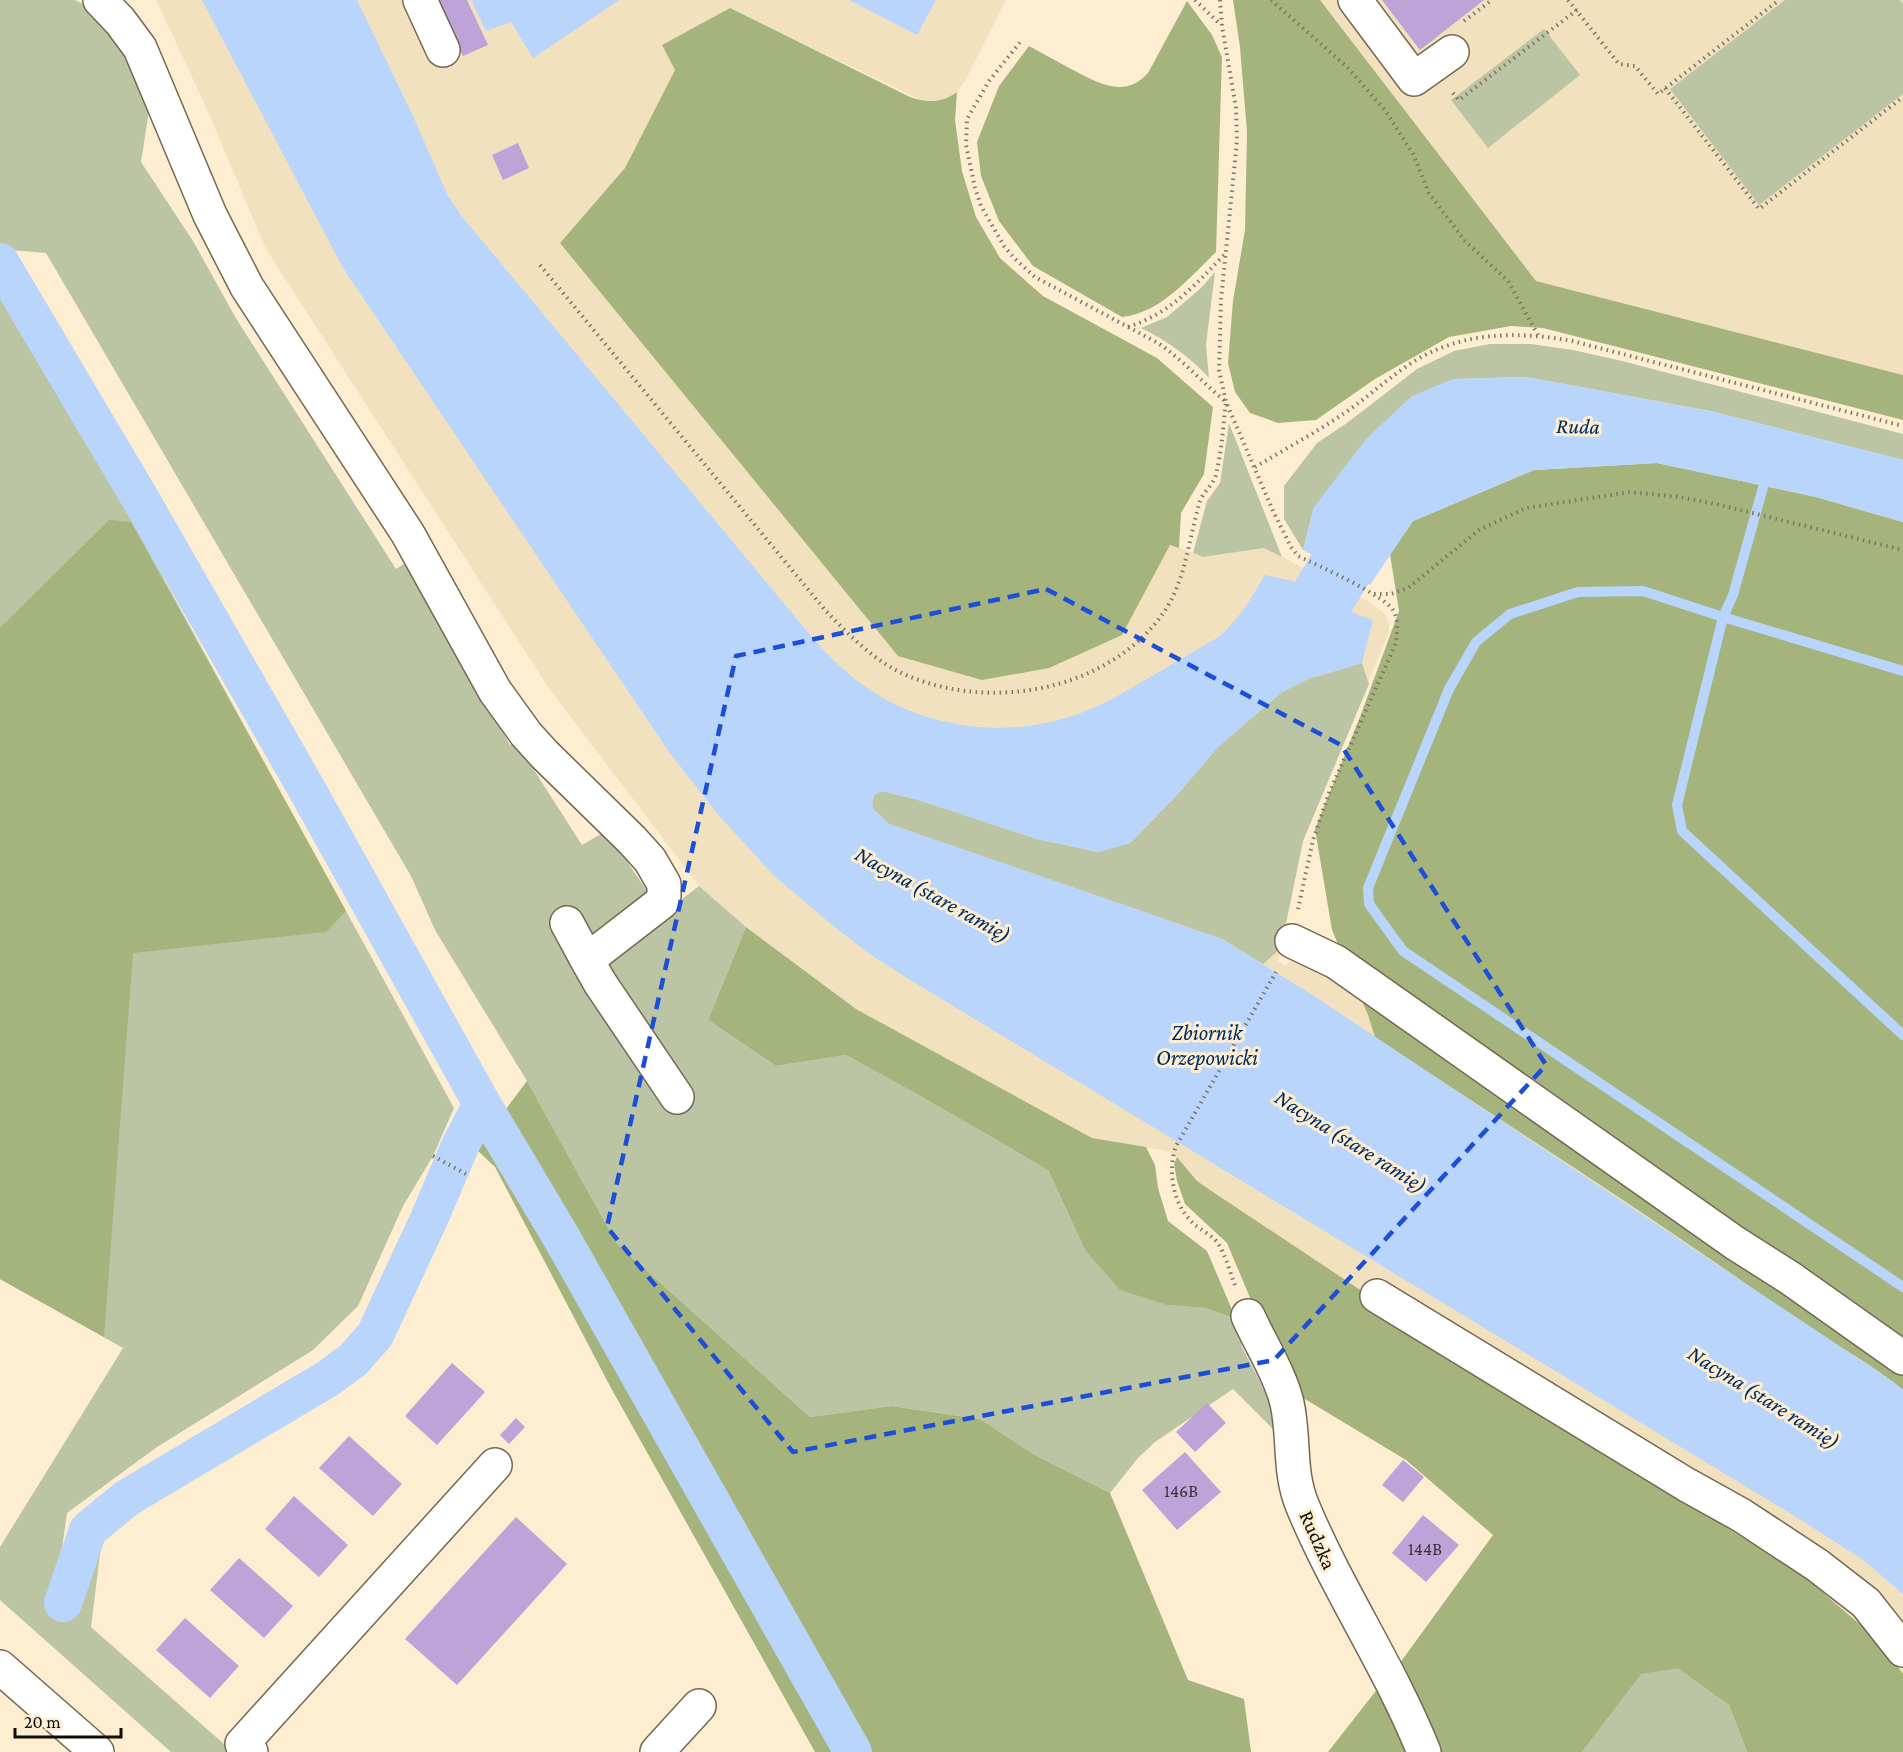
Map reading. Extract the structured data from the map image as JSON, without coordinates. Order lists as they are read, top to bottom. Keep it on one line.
{"streets":{"street":["Rudzka"]},"water":["Ruda","Nacyna (stare ramię)","Zbiornik Orzepowicki"],"house_numbers":["146B","144B"],"scale_bar":"20 m"}
